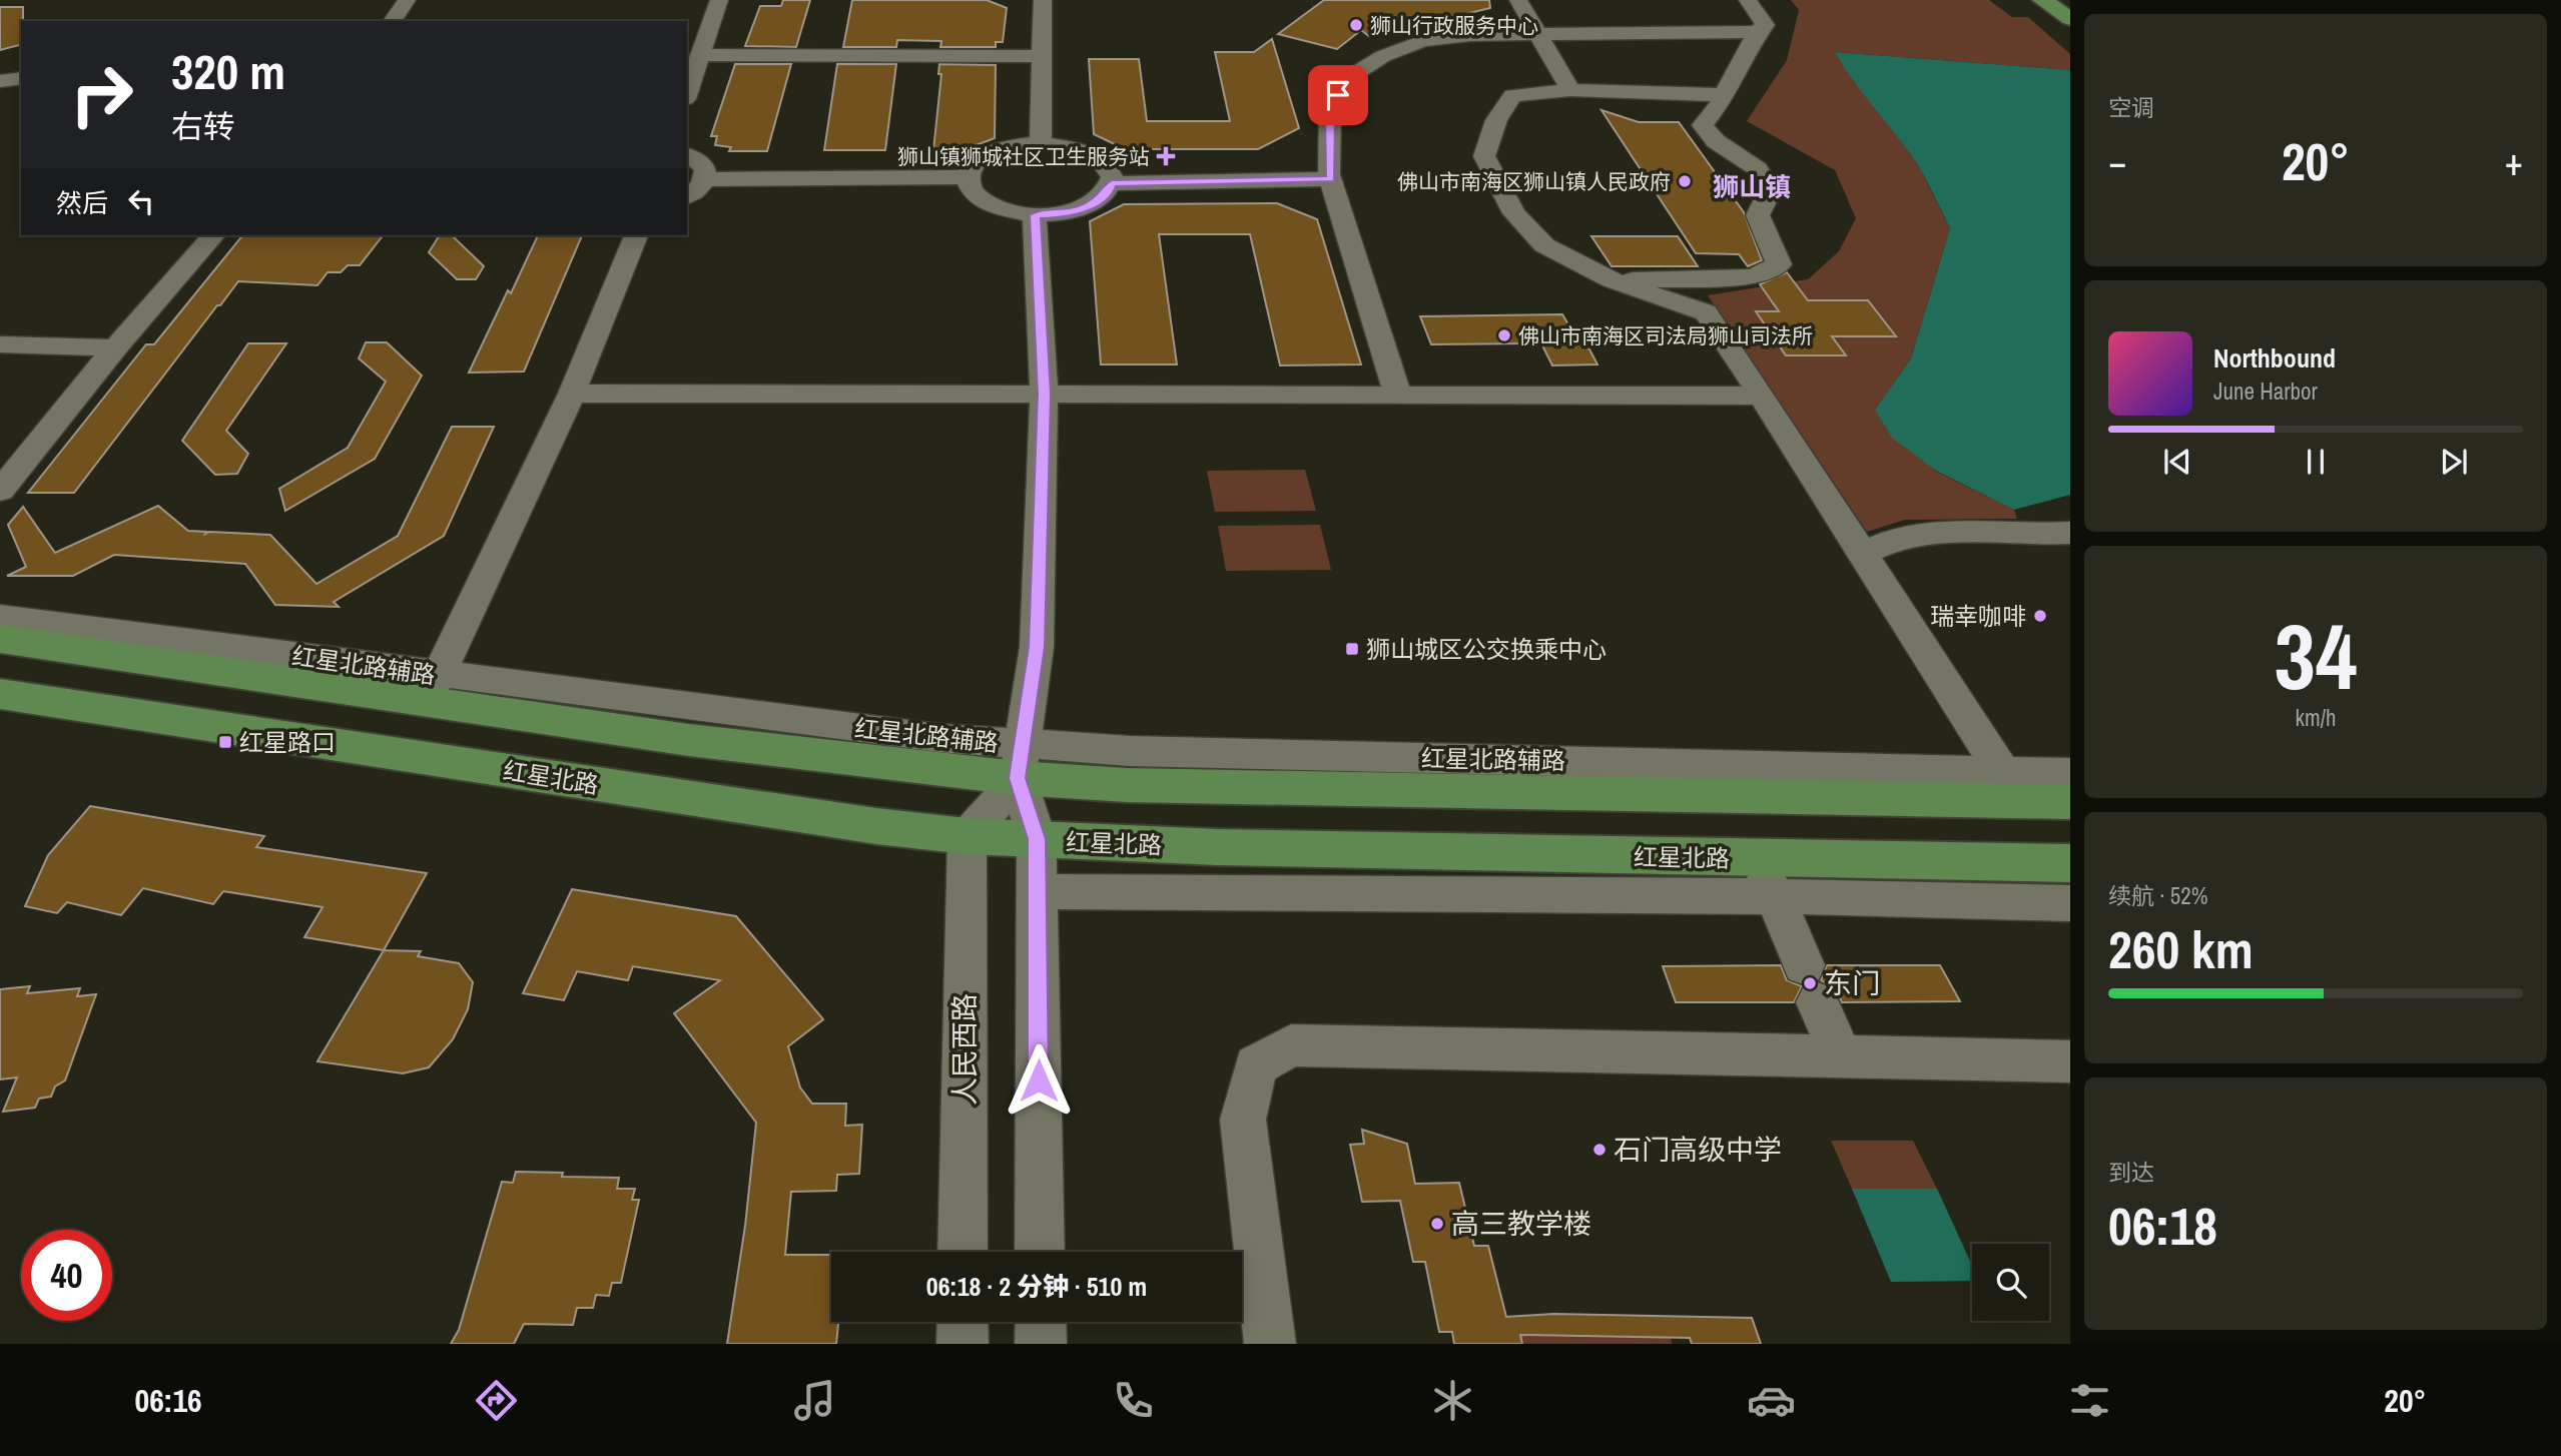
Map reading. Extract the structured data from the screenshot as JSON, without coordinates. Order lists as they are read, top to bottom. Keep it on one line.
{"streets":{"main road":["红星北路"],"street":["红星北路辅路","人民西路"]},"crossings":[["红星北路","人民西路"]],"districts":["狮山镇"],"places":{"other":["狮山行政服务中心","佛山市南海区狮山镇人民政府","佛山市南海区司法局狮山司法所","瑞幸咖啡","东门","石门高级中学","高三教学楼"],"health":["狮山镇狮城社区卫生服务站"],"transit":["狮山城区公交换乘中心","红星路口"]},"page":{"tile":["空调",["34","km/h"],["续航 · 52%","260 km"],["到达","06:18"]],"turn":["320 m","右转"],"heat":["−","20°","+"],"then":"然后","song":["Northbound","June Harbor"],"limit":"40","trip":"06:18 · 2 分钟 · 510 m","tabs":["06:16","20°"]}}
